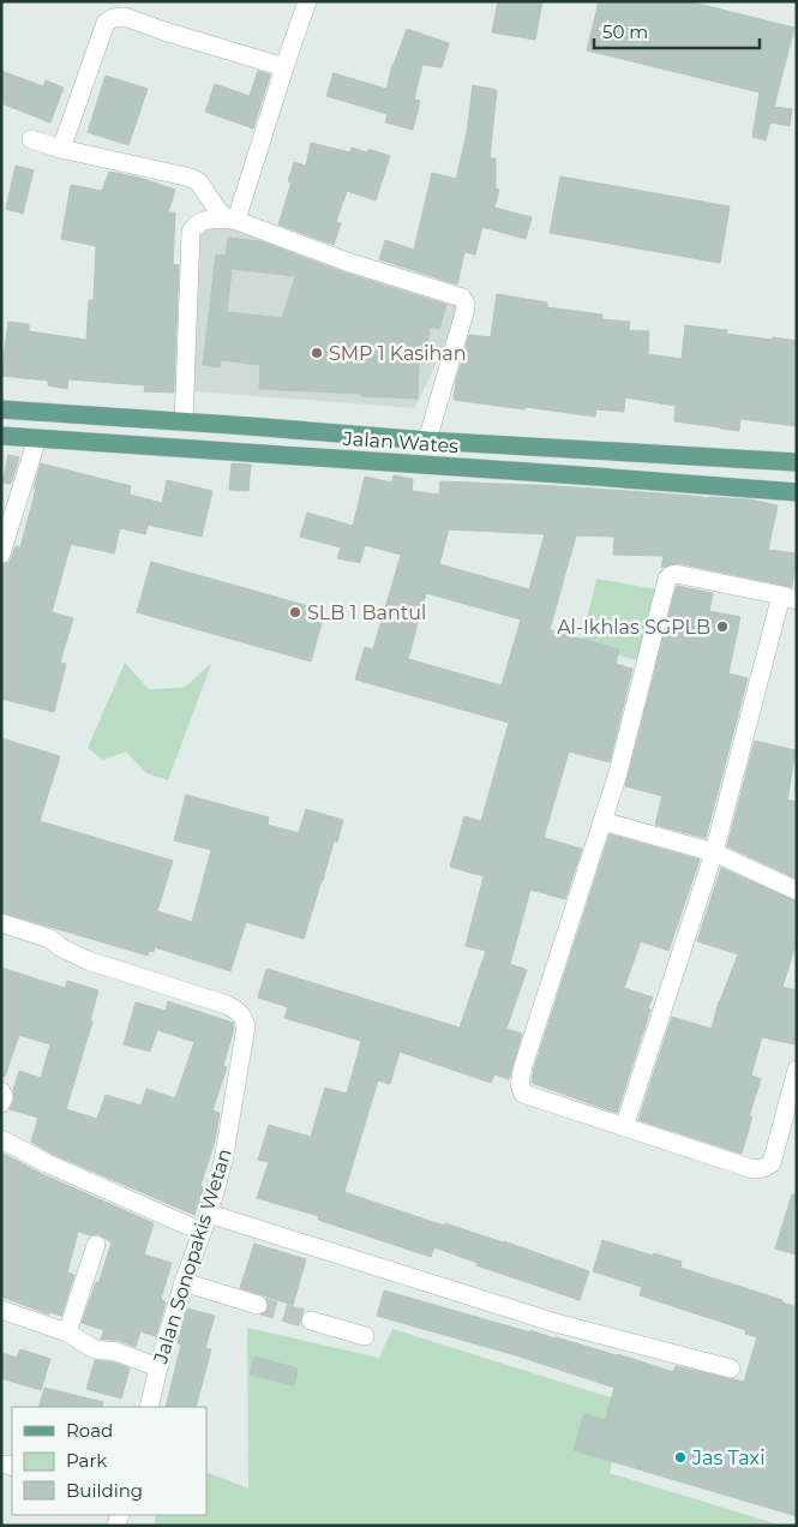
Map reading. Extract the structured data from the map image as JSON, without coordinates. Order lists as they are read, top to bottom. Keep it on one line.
{"streets":{"main road":["Jalan Wates"],"street":["Jalan Sonopakis Wetan"]},"places":["SMP 1 Kasihan","SLB 1 Bantul","Al-Ikhlas SGPLB","Jas Taxi"],"legend":["Road","Park","Building"],"scale_bar":"50 m"}
